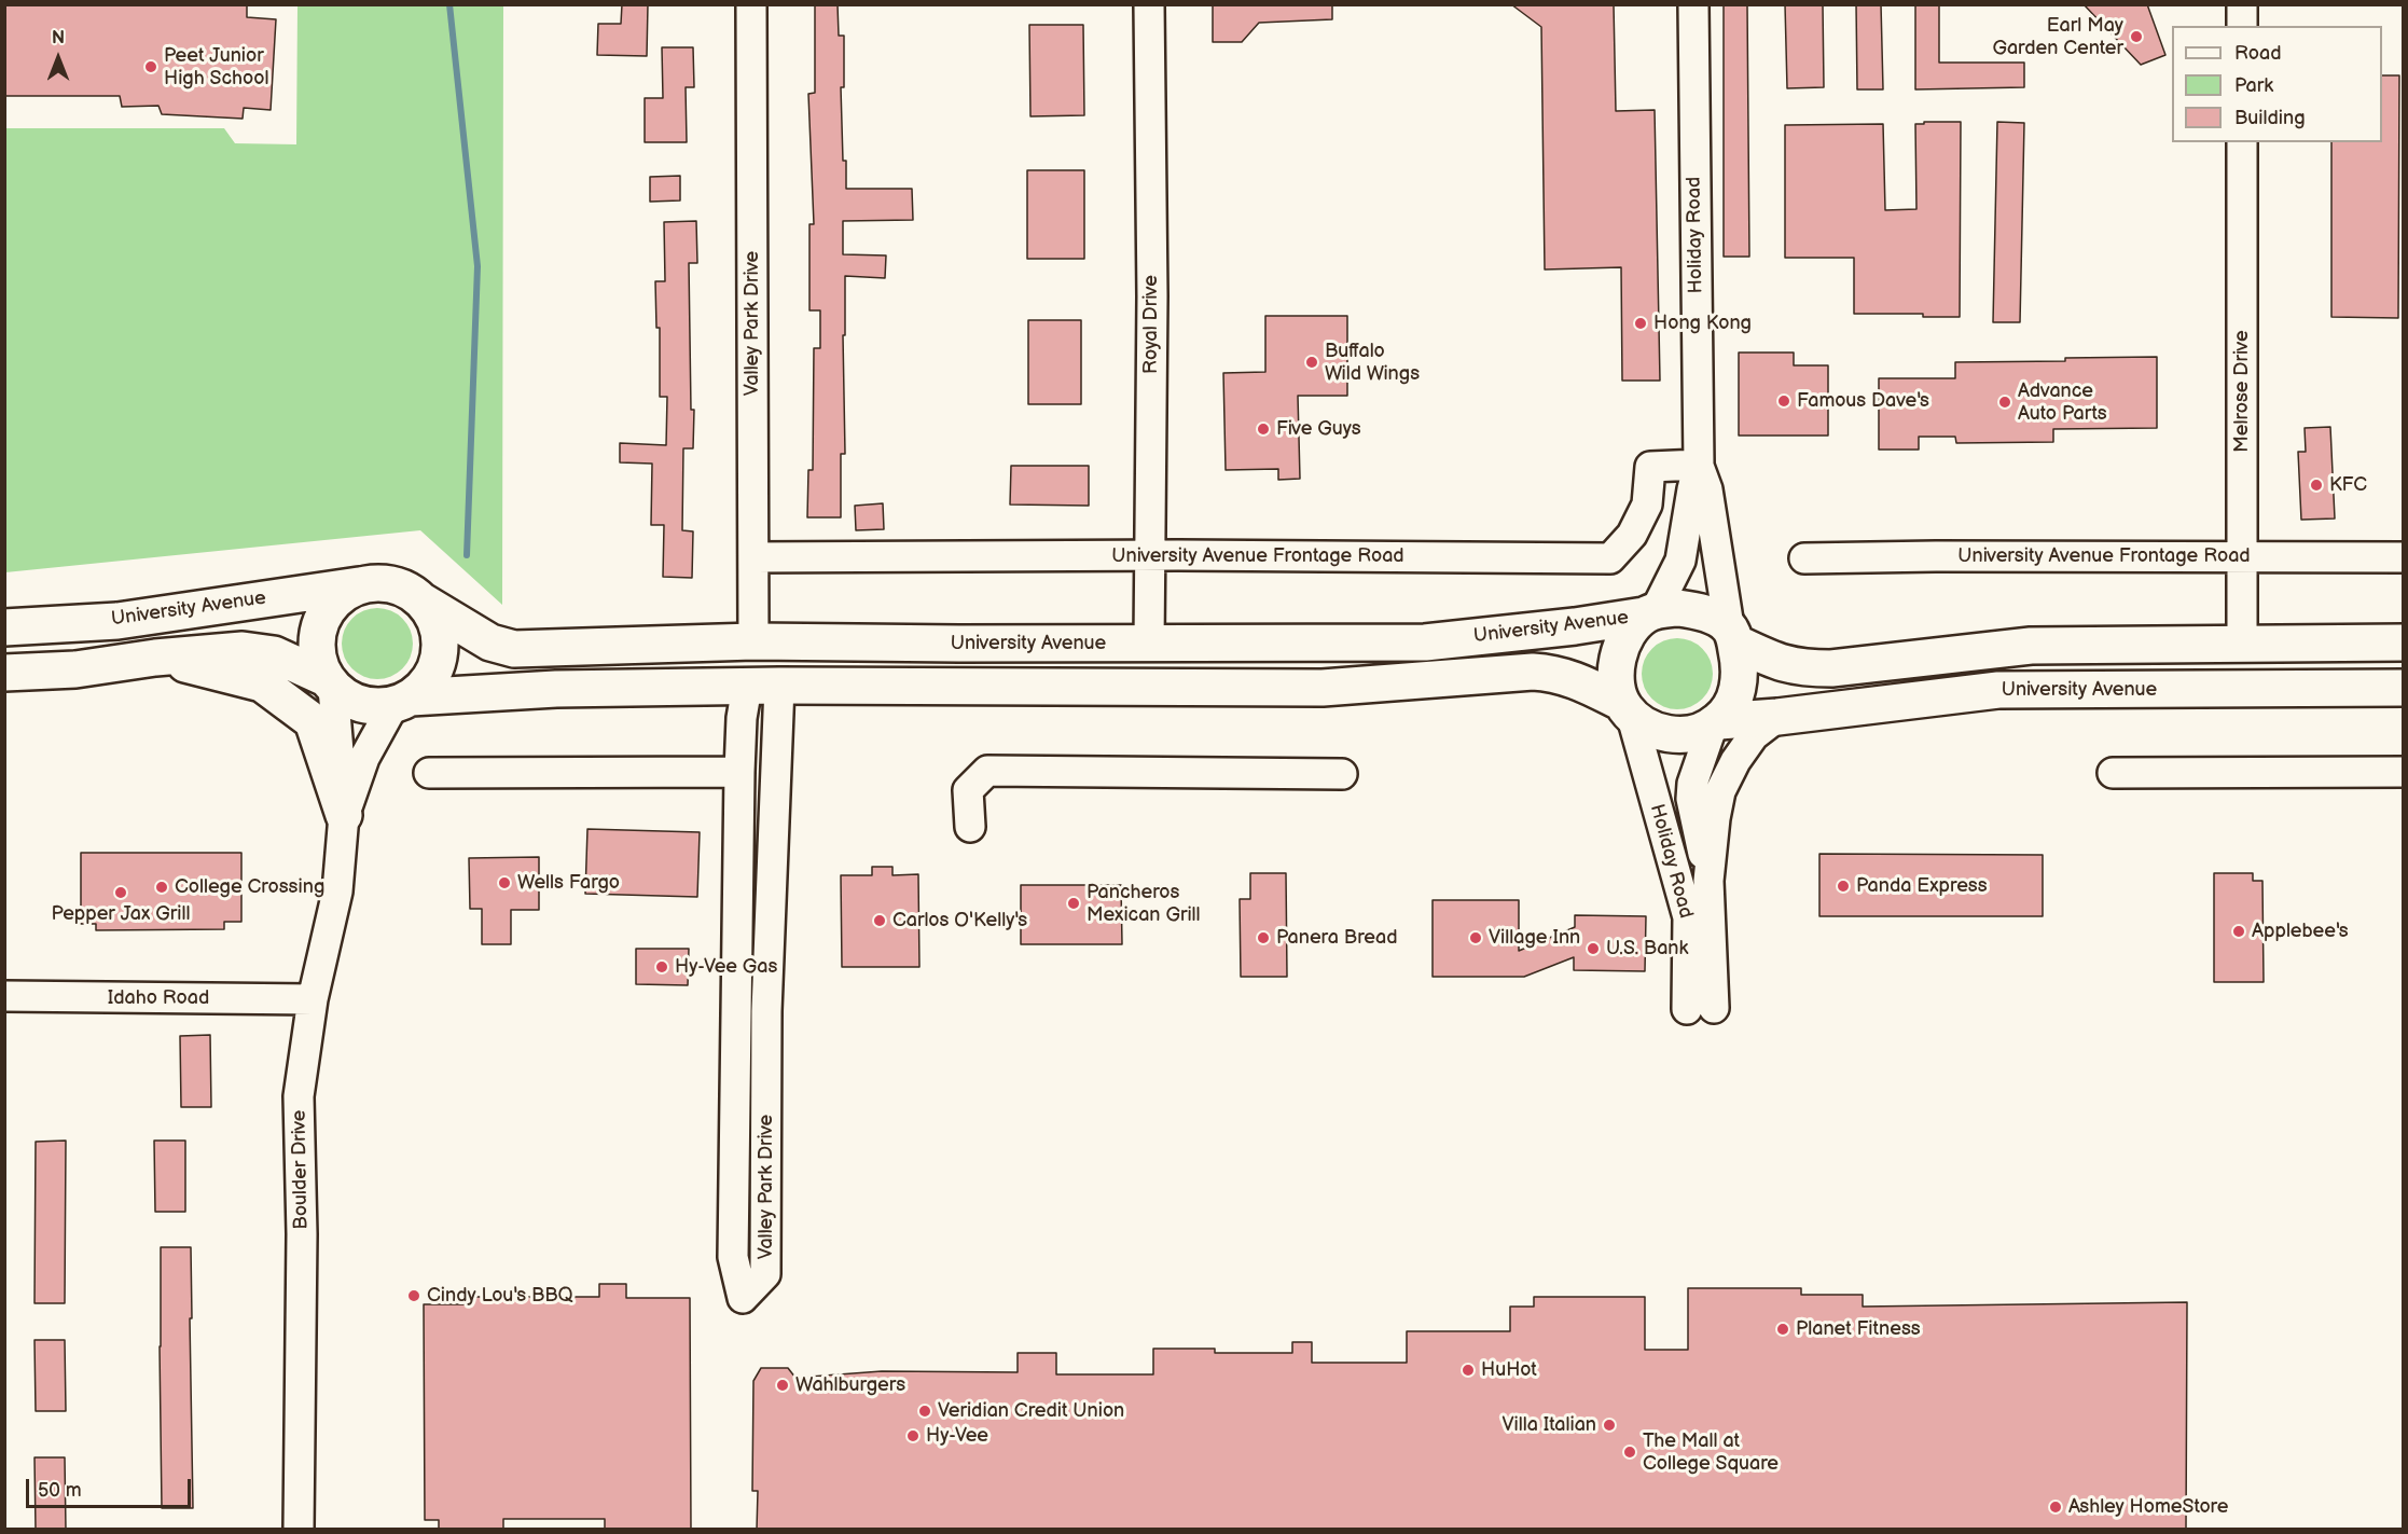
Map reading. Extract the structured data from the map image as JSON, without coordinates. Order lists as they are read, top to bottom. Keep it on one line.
{"streets":{"main road":["University Avenue"],"street":["Holiday Road","Valley Park Drive","Royal Drive","Melrose Drive","University Avenue Frontage Road","Idaho Road","Boulder Drive"]},"crossings":[["Holiday Road","University Avenue Frontage Road"],["Holiday Road","University Avenue"],["Valley Park Drive","University Avenue Frontage Road"],["Valley Park Drive","University Avenue"],["Royal Drive","University Avenue Frontage Road"],["Royal Drive","University Avenue"],["Melrose Drive","University Avenue Frontage Road"],["Melrose Drive","University Avenue"],["University Avenue","Boulder Drive"],["Idaho Road","Boulder Drive"]],"places":["Earl May Garden Center","Peet Junior High School","Hong Kong","Buffalo Wild Wings","Famous Dave's","Advance Auto Parts","Five Guys","KFC","Wells Fargo","Panda Express","College Crossing","Pepper Jax Grill","Pancheros Mexican Grill","Carlos O'Kelly's","Applebee's","Panera Bread","Village Inn","U.S. Bank","Hy-Vee Gas","Cindy Lou's BBQ","Planet Fitness","HuHot","Wahlburgers","Veridian Credit Union","Villa Italian","Hy-Vee","The Mall at College Square","Ashley HomeStore"],"legend":["Road","Park","Building"],"scale_bar":"50 m","north":"top"}
